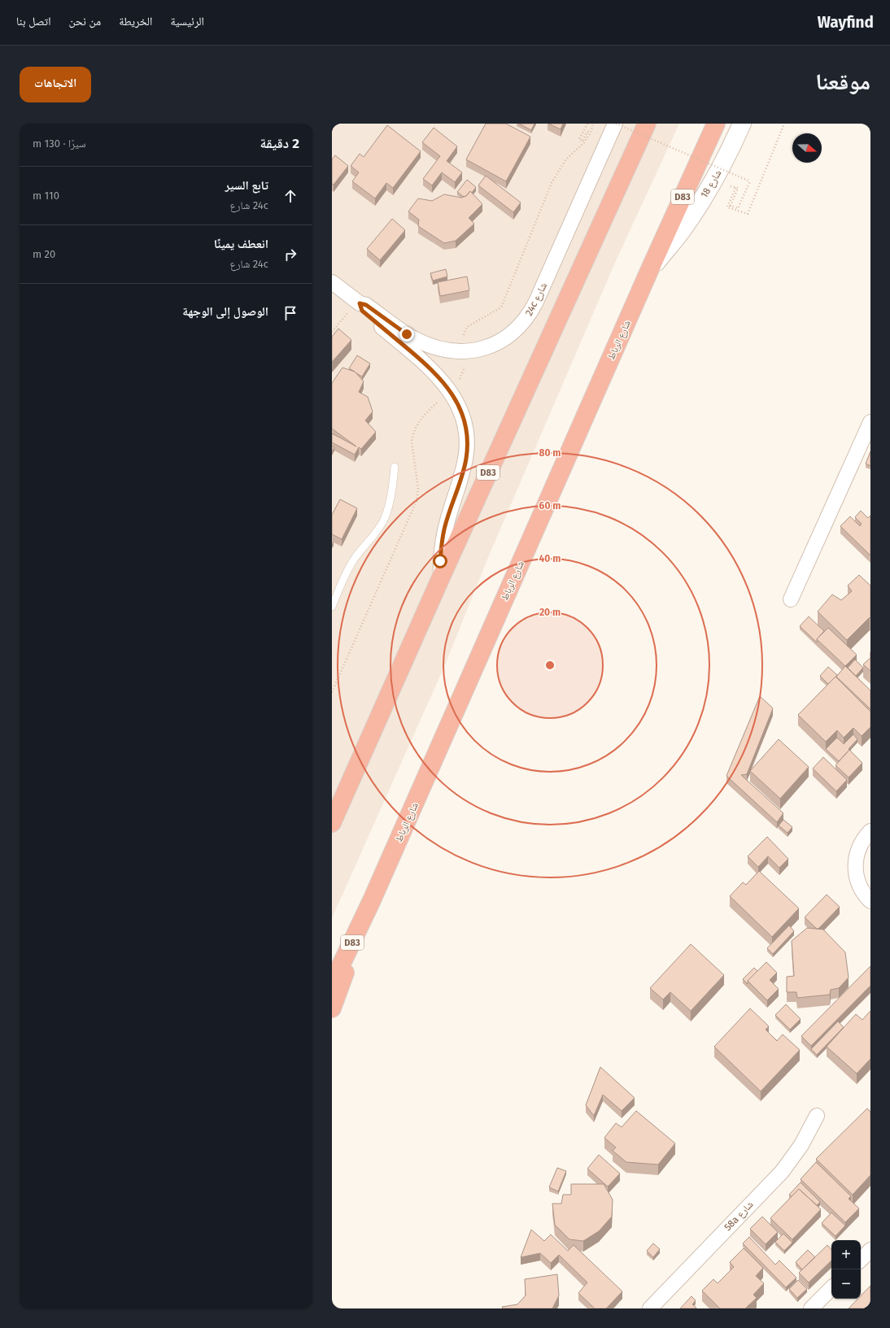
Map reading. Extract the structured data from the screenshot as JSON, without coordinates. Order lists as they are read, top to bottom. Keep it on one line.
{"streets":{"highway":["D83","شارع الرباط"],"street":["شارع 18","24c شارع","58a شارع"]},"crossings":[["شارع 18","شارع الرباط"],["D83","24c شارع"]],"north":"right","page":{"header":"Wayfind","nav":["الرئيسية","الخريطة","من نحن","اتصل بنا"],"title":"موقعنا","buttons":"الاتجاهات","heading":["2 دقيقة","سيرًا · 130 m"],"list":[["تابع السير","24c شارع","110 m"],["انعطف يمينًا","24c شارع","20 m"],"الوصول إلى الوجهة"],"map_buttons":["+","−"]},"rings":["80 m","60 m","40 m","20 m"]}
